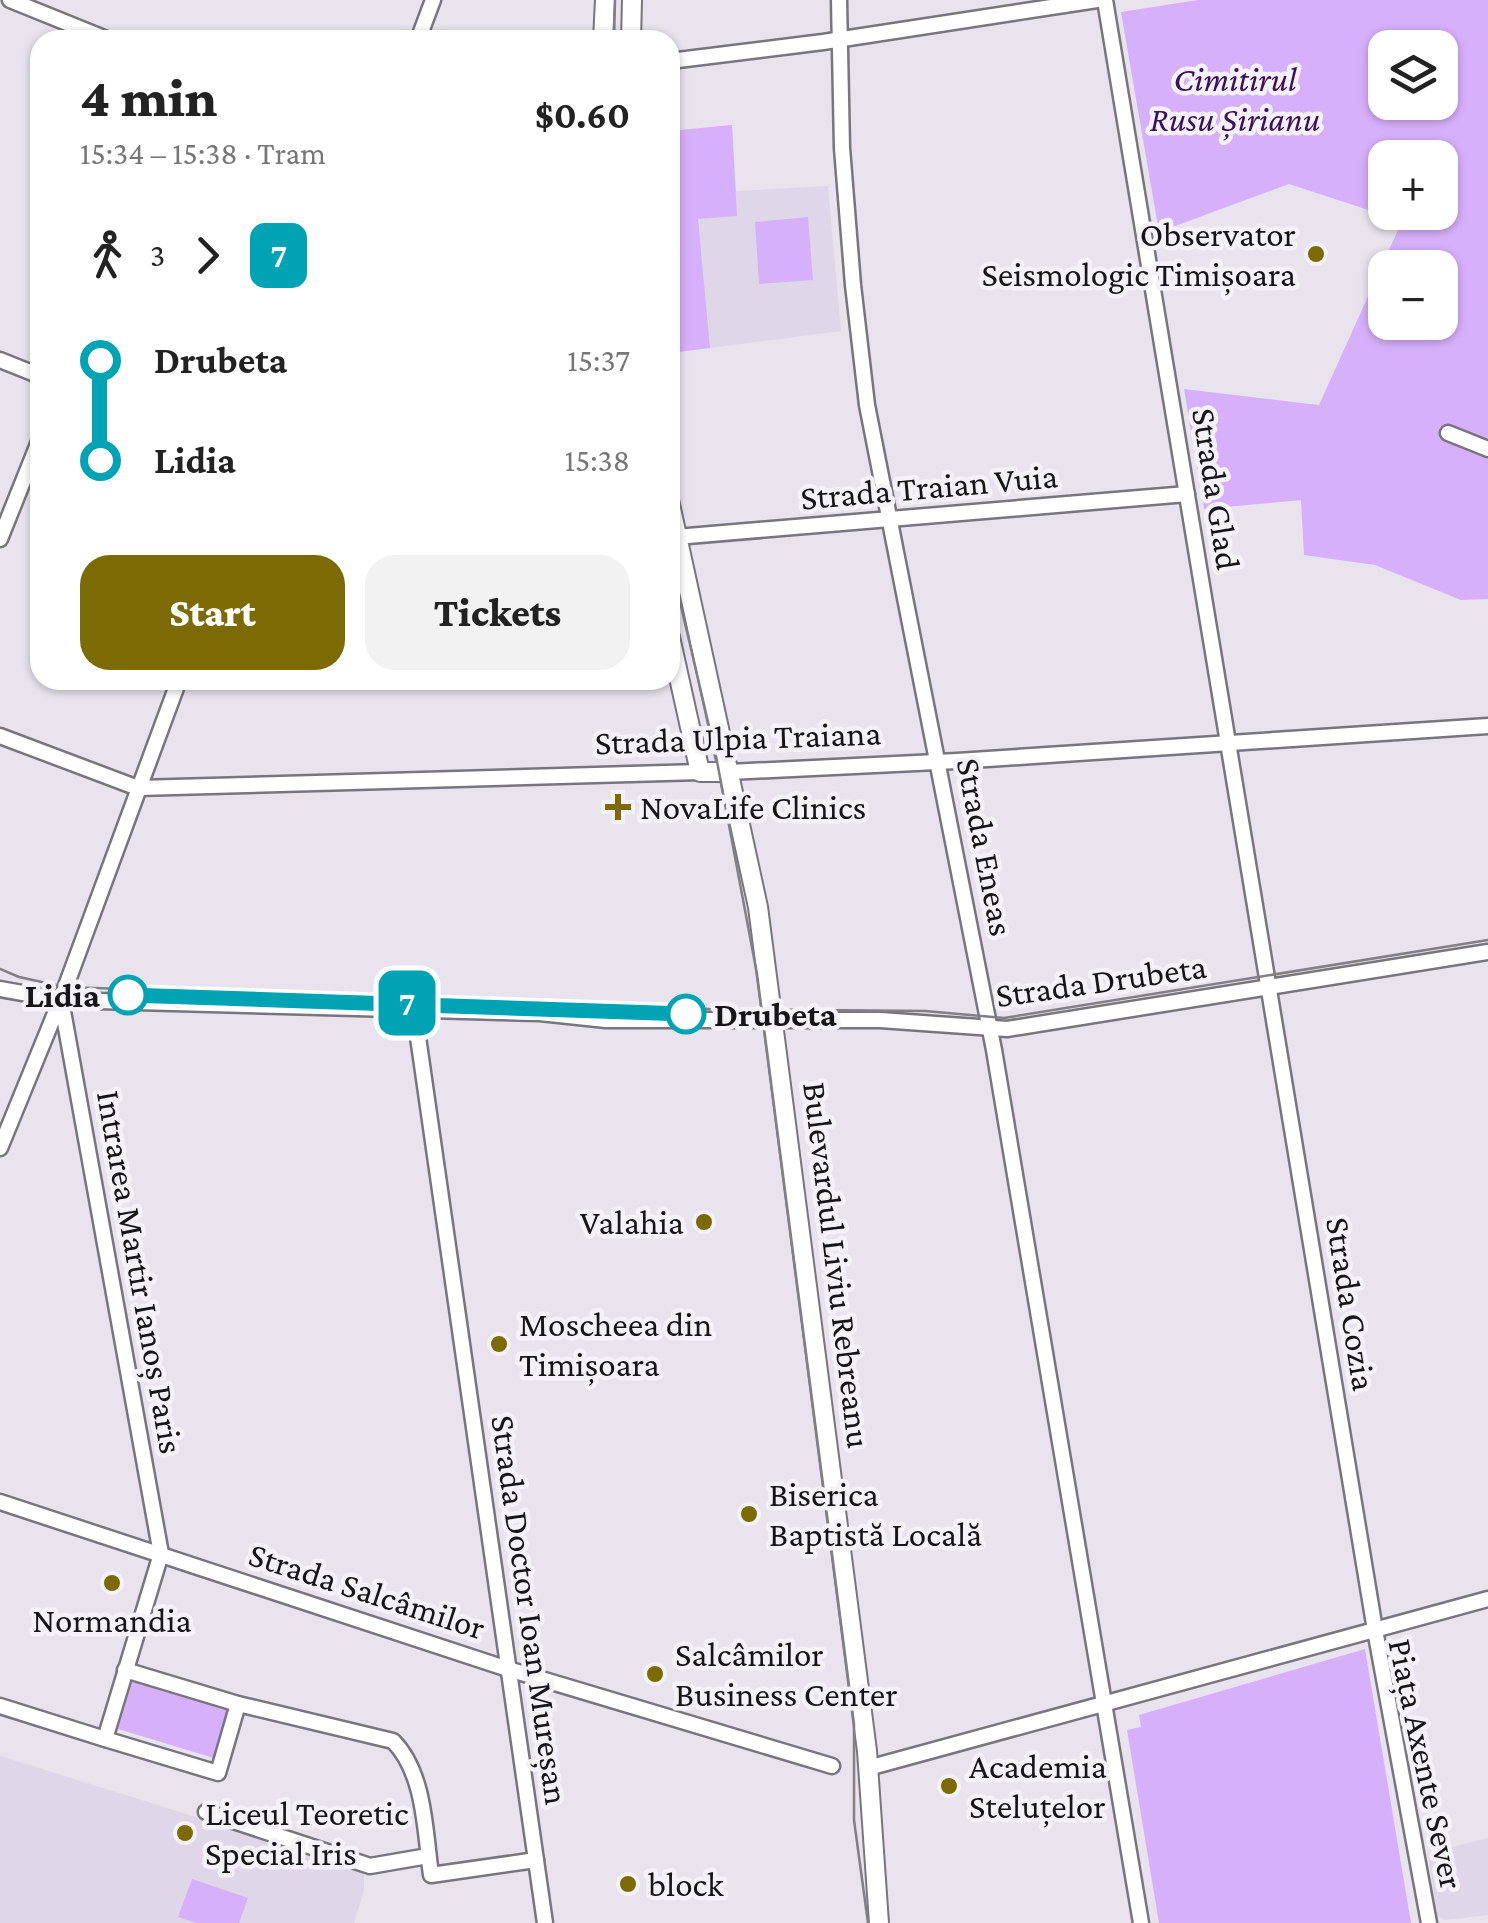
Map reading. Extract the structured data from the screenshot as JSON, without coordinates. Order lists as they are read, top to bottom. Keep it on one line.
{"streets":{"main road":["Strada Ulpia Traiana","Bulevardul Liviu Rebreanu"],"street":["Strada Traian Vuia","Strada Glad","Strada Eneas","Strada Drubeta","Intrarea Martir Ianoș Paris","Strada Cozia","Strada Salcâmilor","Strada Doctor Ioan Mureșan","Piața Axente Sever"]},"crossings":[["Strada Traian Vuia","Strada Glad"],["Strada Traian Vuia","Strada Eneas"],["Strada Glad","Strada Ulpia Traiana"],["Strada Glad","Strada Drubeta"],["Strada Glad","Strada Cozia"],["Strada Ulpia Traiana","Strada Eneas"],["Strada Ulpia Traiana","Bulevardul Liviu Rebreanu"],["Strada Eneas","Strada Drubeta"],["Strada Eneas","Piața Axente Sever"],["Strada Drubeta","Bulevardul Liviu Rebreanu"],["Strada Drubeta","Intrarea Martir Ianoș Paris"],["Strada Drubeta","Strada Cozia"],["Strada Drubeta","Strada Doctor Ioan Mureșan"],["Bulevardul Liviu Rebreanu","Piața Axente Sever"],["Intrarea Martir Ianoș Paris","Strada Salcâmilor"],["Strada Cozia","Piața Axente Sever"],["Strada Salcâmilor","Strada Doctor Ioan Mureșan"]],"parks":["Cimitirul Rusu Șirianu"],"places":{"other":["Observator Seismologic Timișoara","Lidia","Drubeta","Valahia","Moscheea din Timișoara","Biserica Baptistă Locală","Normandia","Salcâmilor Business Center","Academia Steluțelor","Liceul Teoretic Special Iris","block"],"health":["NovaLife Clinics"]},"lines":["tram line 7"],"page":{"on_map":"7","map_buttons":["+","−"],"heading":["4 min","15:34 – 15:38 · Tram","$0.60"],"legs":["3","7"],"list":[{"name":"Drubeta","value":"15:37"},{"name":"Lidia","value":"15:38"}],"buttons":["Start","Tickets"]}}
